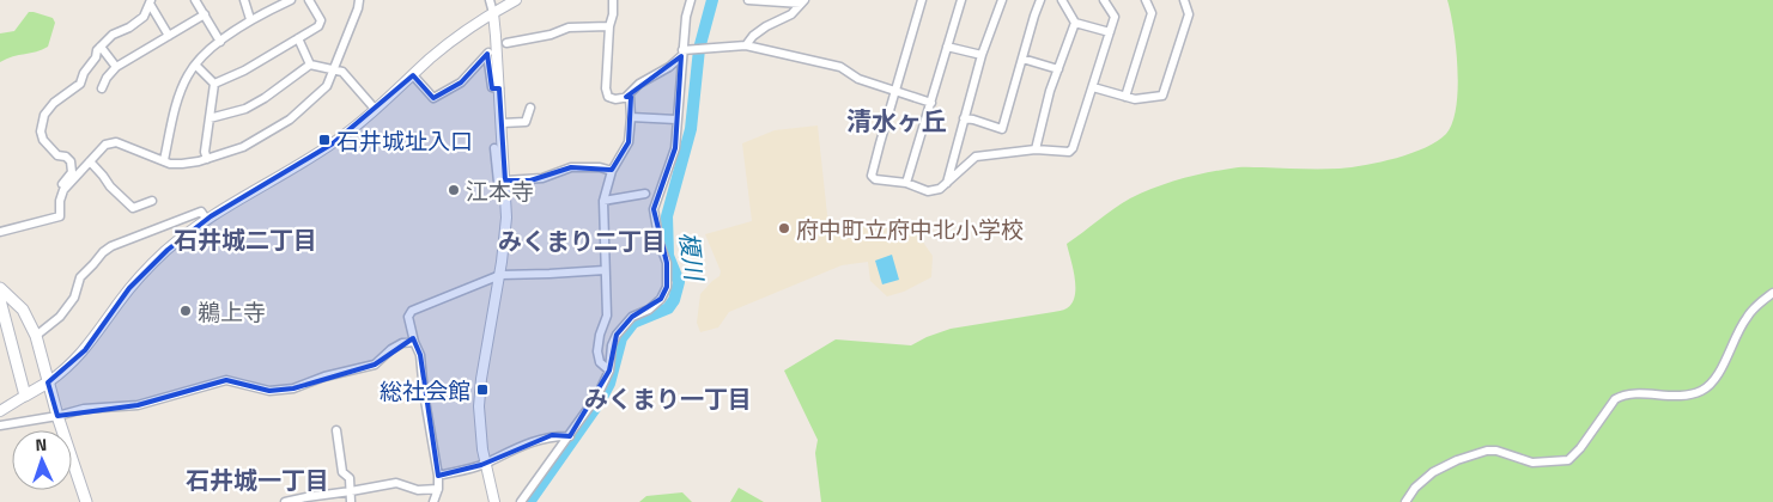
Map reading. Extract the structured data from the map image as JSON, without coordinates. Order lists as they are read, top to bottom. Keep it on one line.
{"districts":["清水ヶ丘","石井城二丁目","みくまり二丁目","みくまり一丁目","石井城一丁目"],"water":["榎川"],"places":{"transit":["石井城址入口","総社会館"],"other":["江本寺","府中町立府中北小学校","鵜上寺"]},"north":"top"}
